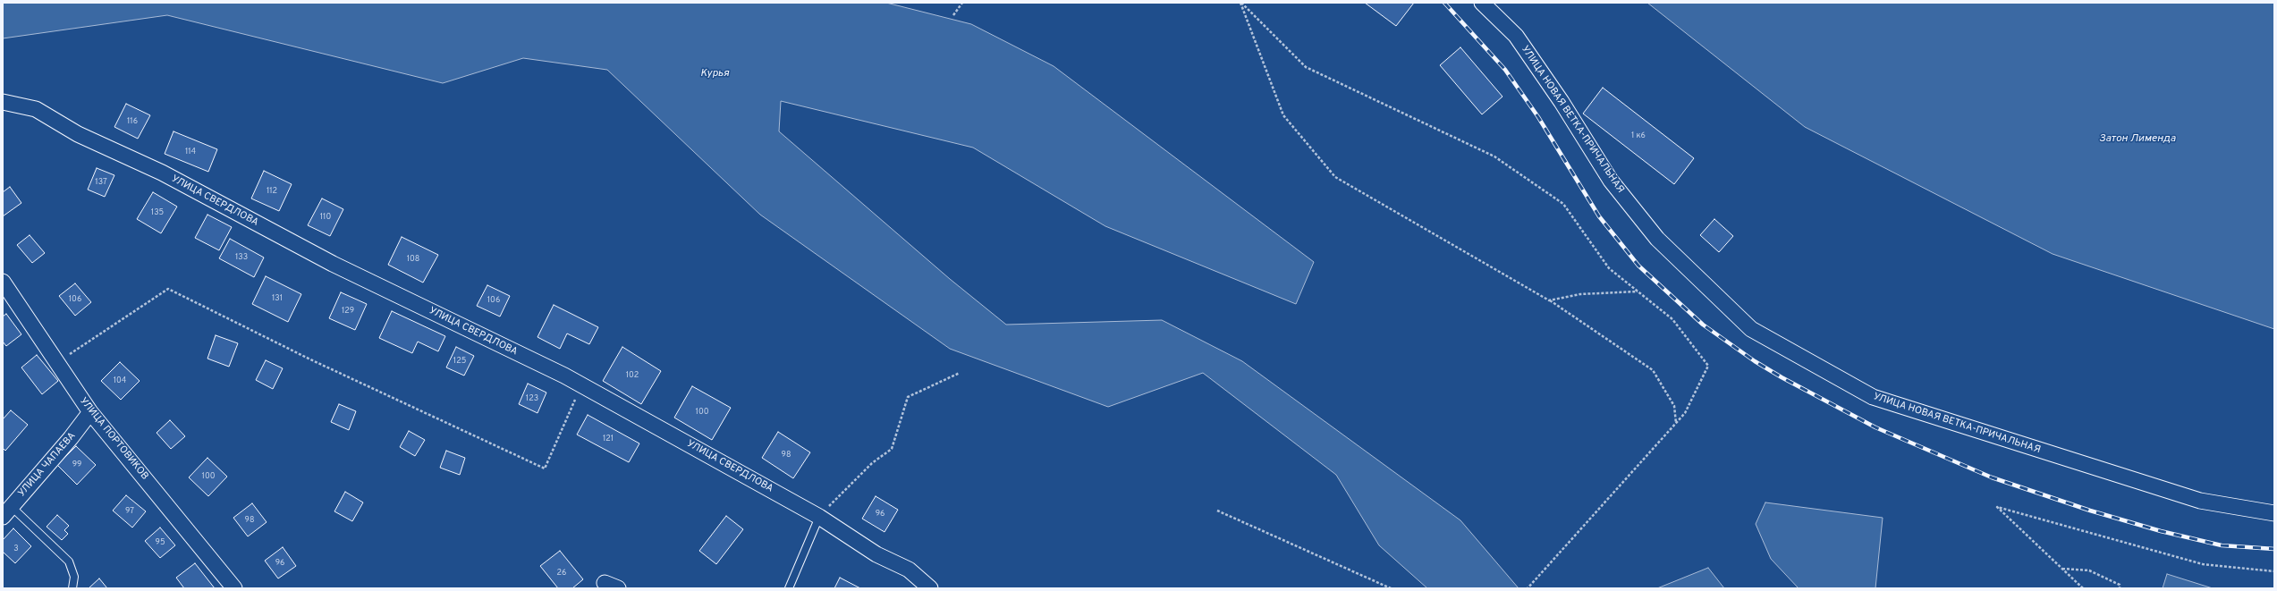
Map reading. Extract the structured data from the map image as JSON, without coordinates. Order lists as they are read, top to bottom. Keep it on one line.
{"streets":{"street":["УЛИЦА НОВАЯ ВЕТКА-ПРИЧАЛЬНАЯ","УЛИЦА СВЕРДЛОВА","УЛИЦА ПОРТОВИКОВ","УЛИЦА ЧАПАЕВА"]},"crossings":[["УЛИЦА ПОРТОВИКОВ","УЛИЦА ЧАПАЕВА"]],"water":["Курья","Затон Лименда"],"house_numbers":["116","1 к6","114","137","112","135","110","133","108","131","106","106","129","125","102","104","123","100","121","98","99","100","97","96","98","95","3","96","26"]}
